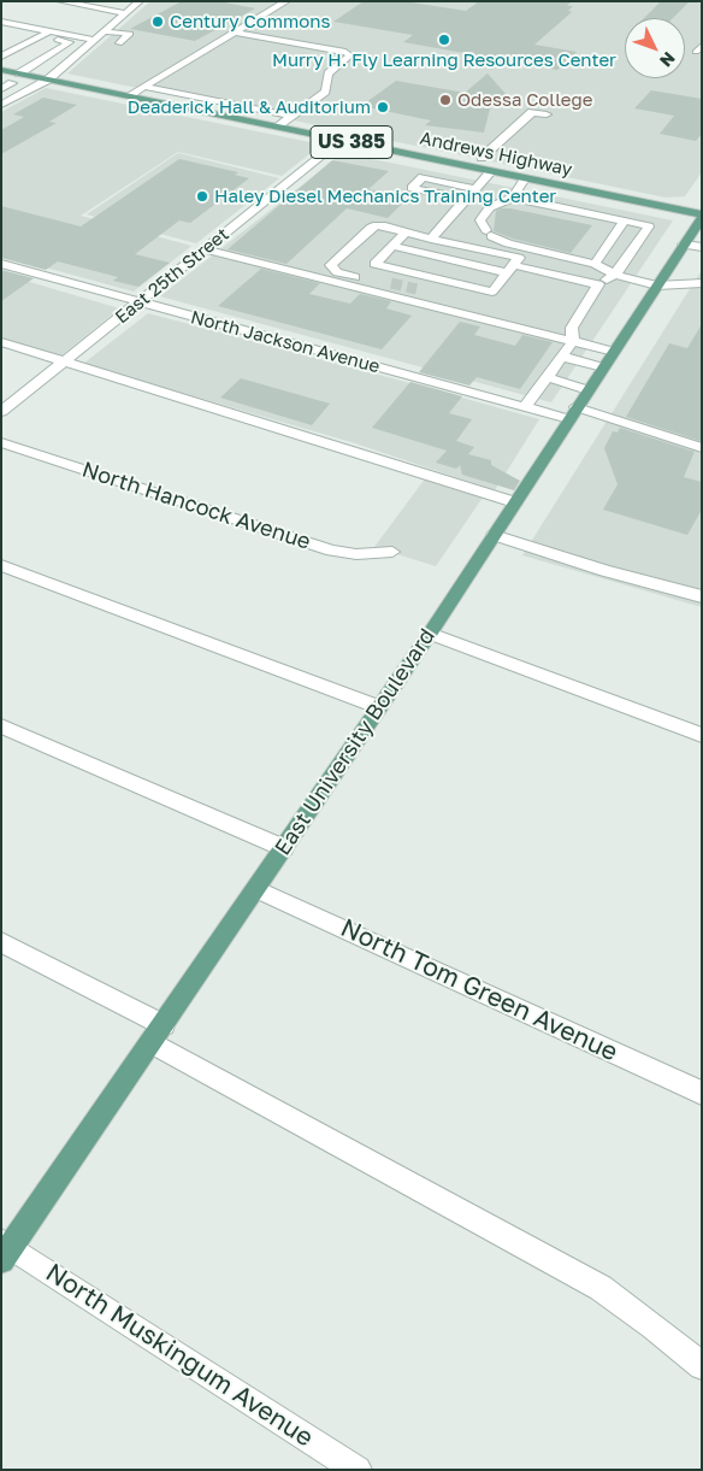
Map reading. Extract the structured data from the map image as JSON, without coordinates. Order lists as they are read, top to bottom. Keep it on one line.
{"streets":{"main road":["US 385","Andrews Highway","East University Boulevard"],"street":["East 25th Street","North Jackson Avenue","North Hancock Avenue","North Tom Green Avenue","North Muskingum Avenue"]},"crossings":[["Andrews Highway","East 25th Street"],["Andrews Highway","East University Boulevard"],["East 25th Street","North Jackson Avenue"],["North Jackson Avenue","East University Boulevard"],["East University Boulevard","North Tom Green Avenue"],["East University Boulevard","North Muskingum Avenue"]],"places":["Century Commons","Murry H. Fly Learning Resources Center","Odessa College","Deaderick Hall & Auditorium","Haley Diesel Mechanics Training Center"],"north":"bottom right"}
